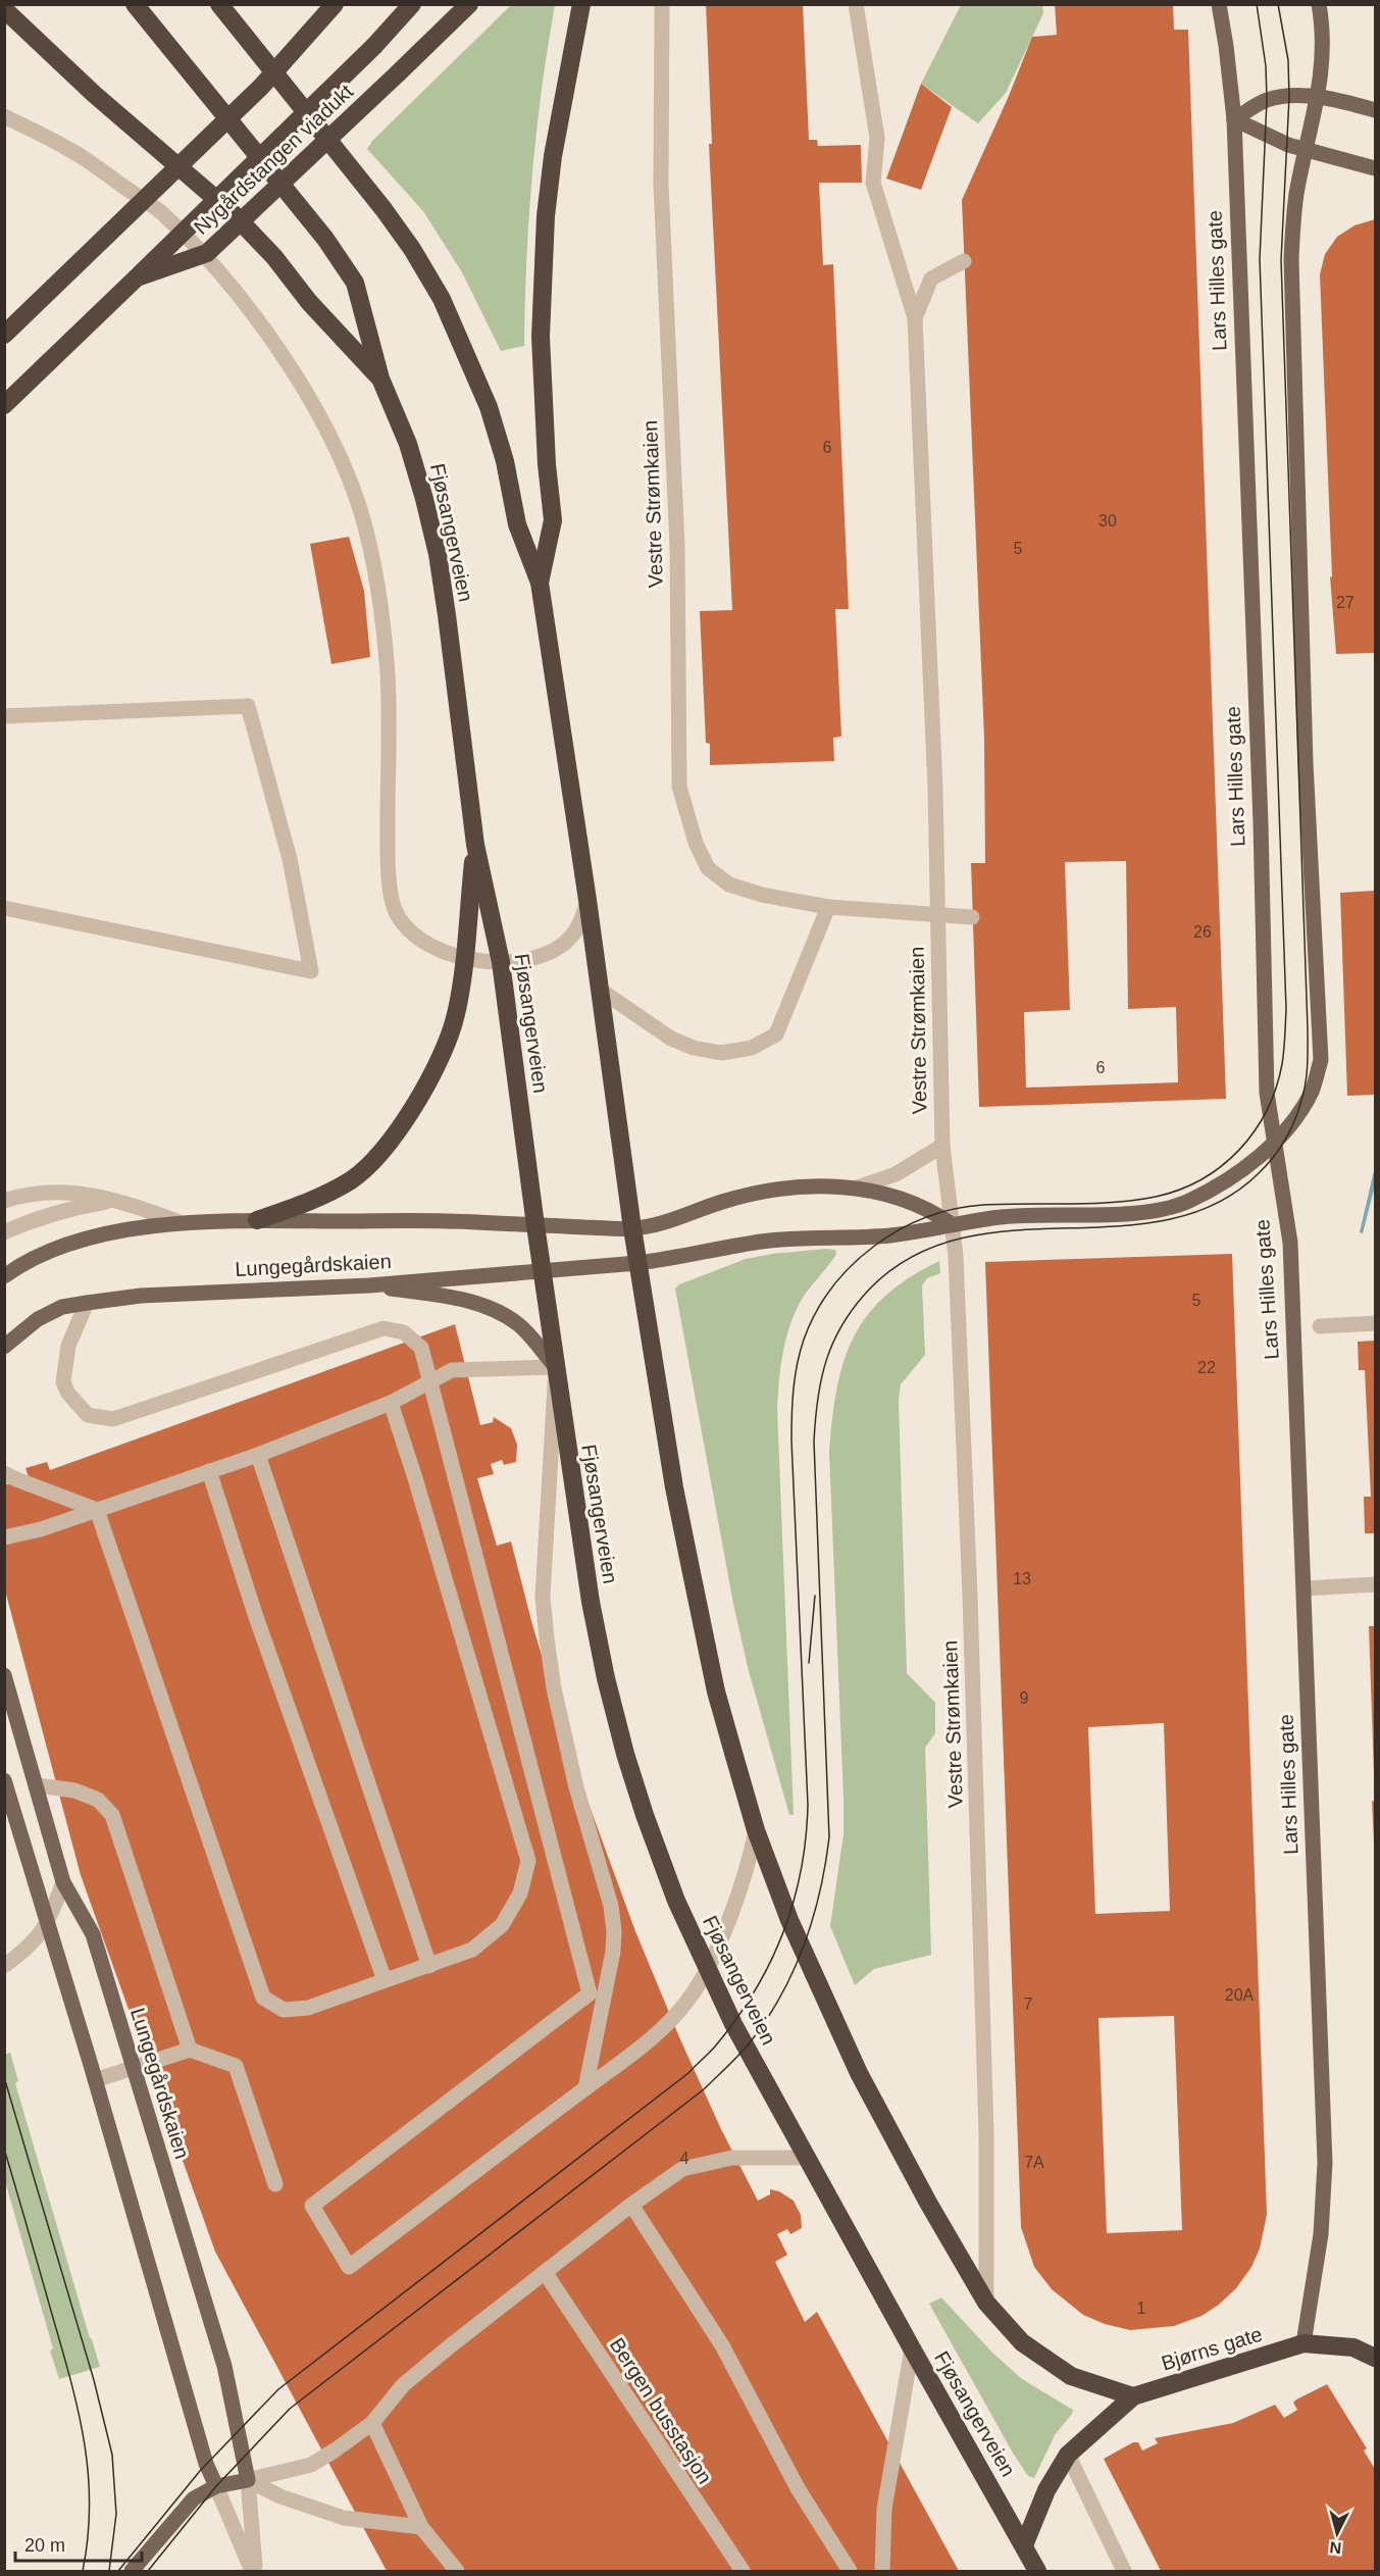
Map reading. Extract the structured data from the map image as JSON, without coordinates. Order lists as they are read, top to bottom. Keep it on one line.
{"streets":{"highway":["Nygårdstangen viadukt","Fjøsangerveien","Bjørns gate"],"main road":["Lars Hilles gate","Lungegårdskaien"],"street":["Vestre Strømkaien","Bergen busstasjon"]},"crossings":[["Lars Hilles gate","Lungegårdskaien"],["Lars Hilles gate","Bjørns gate"],["Vestre Strømkaien","Lungegårdskaien"],["Fjøsangerveien","Lungegårdskaien"]],"house_numbers":["6","30","5","27","26","6","5","22","13","9","20A","7","4","7A","1"],"scale_bar":"20 m","north":"bottom"}
